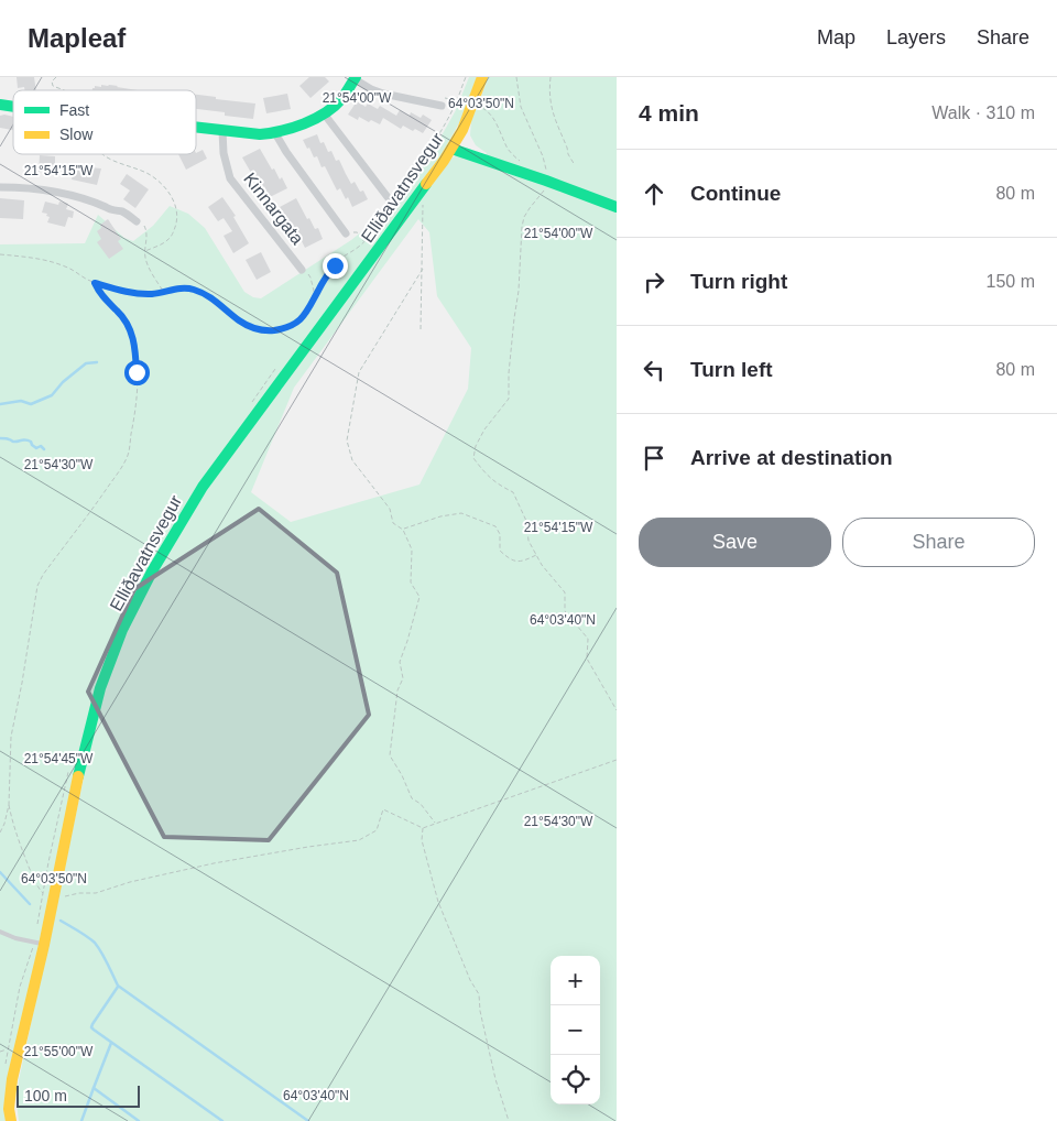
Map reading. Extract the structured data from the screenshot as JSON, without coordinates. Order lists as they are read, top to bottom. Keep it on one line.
{"streets":{"main road":["Elliðavatnsvegur"],"street":["Kinnargata"]},"legend":["Fast","Slow"],"scale_bar":"100 m","page":{"header":"Mapleaf","nav":["Map","Layers","Share"],"heading":["4 min","Walk · 310 m"],"list":[["Continue","80 m"],["Turn right","150 m"],["Turn left","80 m"],"Arrive at destination"],"buttons":["Save","Share"],"map_buttons":["+","−"],"scale":"100 m"},"coordinates":["21°54'00\"W","64°03'50\"N","21°54'15\"W","21°54'30\"W","64°03'40\"N","21°54'45\"W","21°55'00\"W"]}
